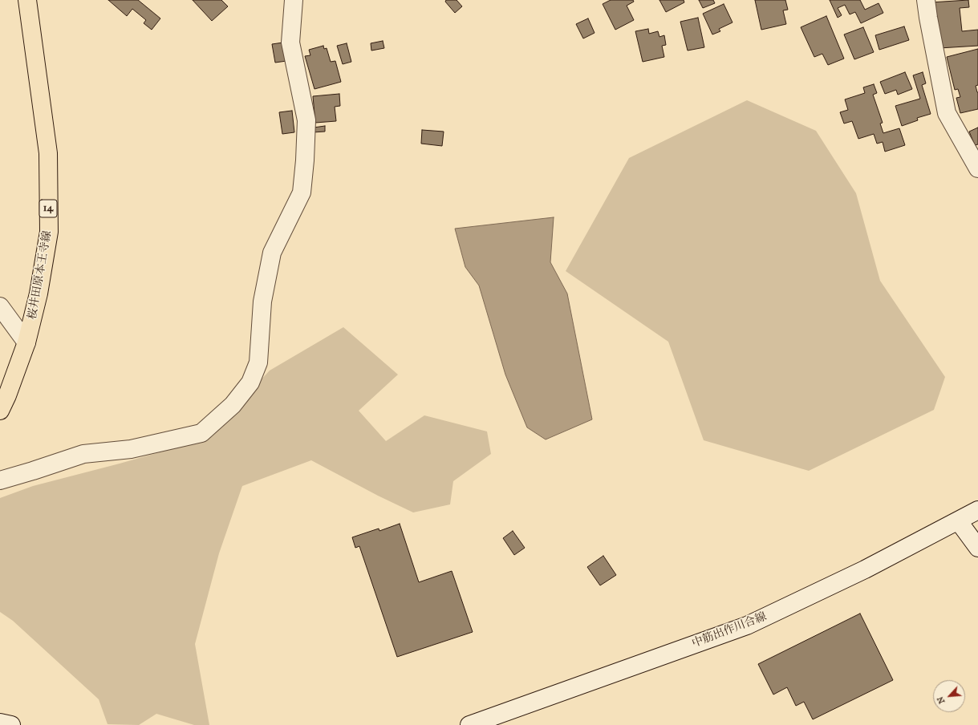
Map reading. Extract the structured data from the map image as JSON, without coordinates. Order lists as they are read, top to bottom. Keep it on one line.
{"streets":{"main road":["14","桜井田原本王寺線"],"street":["中筋出作川合線"]},"north":"bottom left"}
